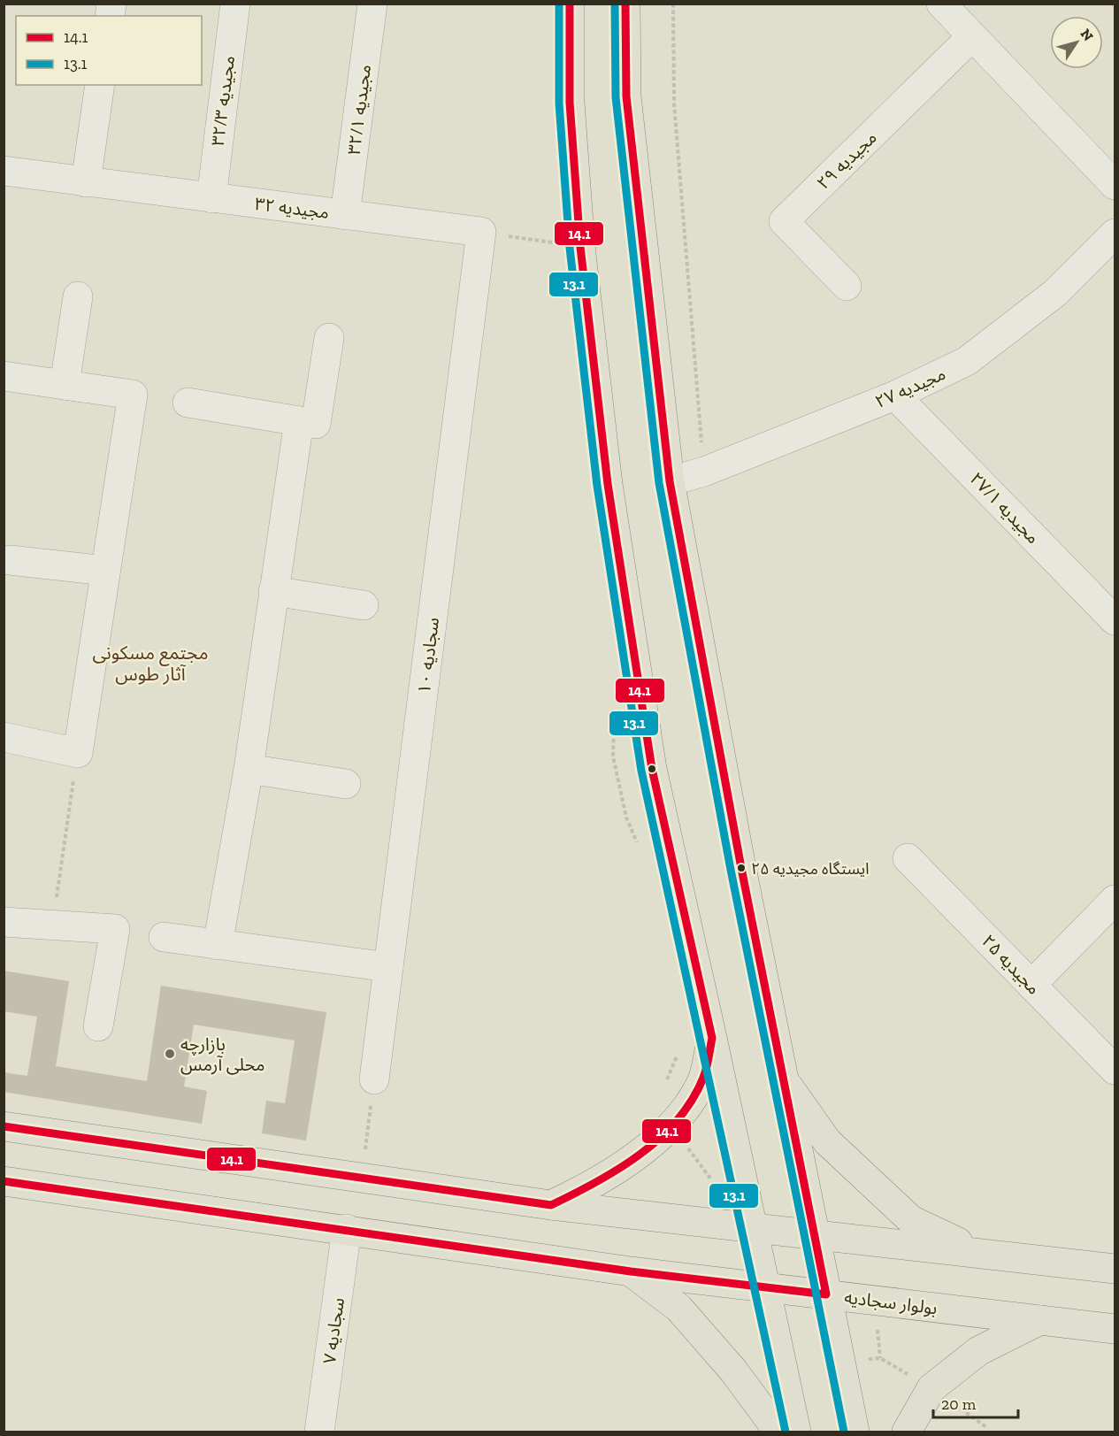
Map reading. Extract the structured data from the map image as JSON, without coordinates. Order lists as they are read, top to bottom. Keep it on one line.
{"streets":{"main road":["بولوار سجادیه"],"street":["مجیدیه ۳۲/۳","مجیدیه ۳۲/۱","مجیدیه ۲۹","مجیدیه ۳۲","مجیدیه ۲۷","مجیدیه ۲۷/۱","سجادیه ۱۰","مجیدیه ۲۵","سجادیه ۷"]},"crossings":[["مجیدیه ۳۲/۳","مجیدیه ۳۲"],["مجیدیه ۳۲/۱","مجیدیه ۳۲"],["مجیدیه ۳۲","سجادیه ۱۰"],["مجیدیه ۲۷","مجیدیه ۲۷/۱"],["بولوار سجادیه","سجادیه ۷"]],"districts":["مجتمع مسکونی آثار طوس"],"places":["ایستگاه مجیدیه ۲۵","بازارچه محلی آرمس"],"lines":["transit line 14.1","transit line 13.1"],"legend":["14.1","13.1"],"scale_bar":"20 m","north":"top right"}
